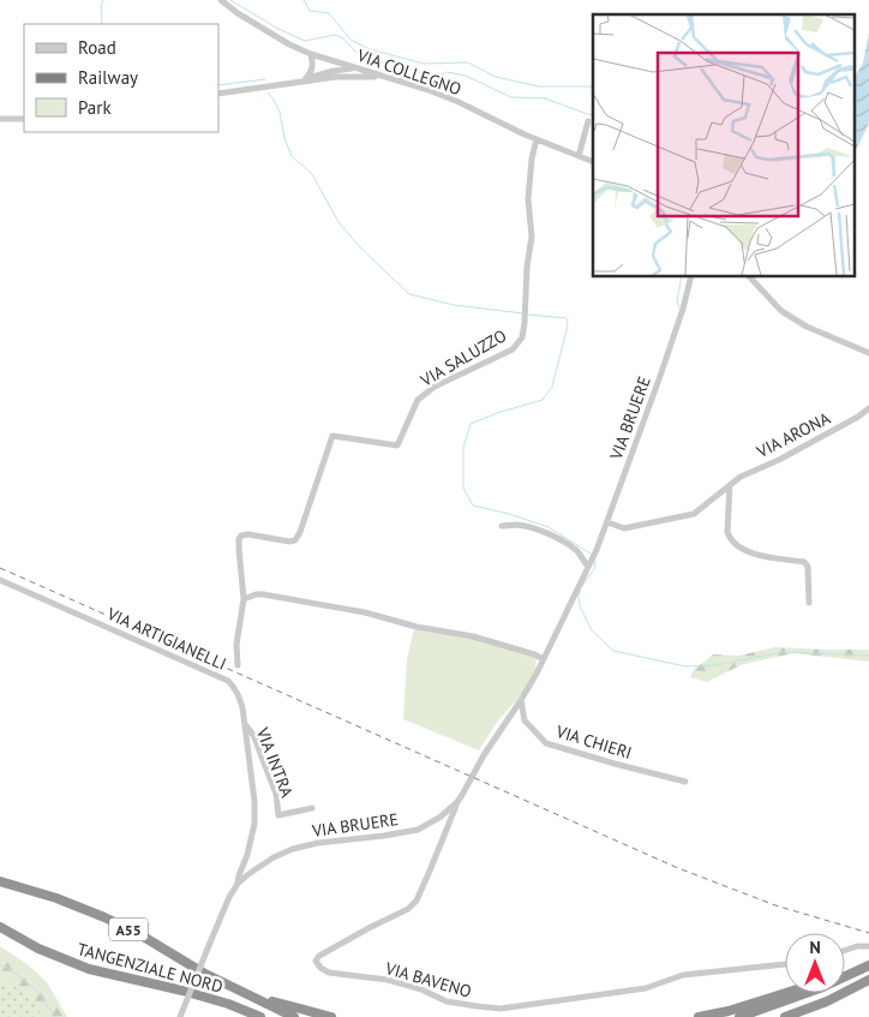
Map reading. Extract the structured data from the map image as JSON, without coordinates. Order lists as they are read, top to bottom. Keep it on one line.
{"streets":{"highway":["A55","TANGENZIALE NORD"],"street":["VIA COLLEGNO","VIA SALUZZO","VIA BRUERE","VIA ARONA","VIA ARTIGIANELLI","VIA CHIERI","VIA INTRA","VIA BAVENO"]},"crossings":[["VIA COLLEGNO","VIA SALUZZO"],["VIA BRUERE","VIA ARONA"],["VIA BRUERE","VIA ARTIGIANELLI"],["VIA BRUERE","VIA CHIERI"],["VIA BRUERE","VIA BAVENO"],["VIA ARTIGIANELLI","VIA INTRA"],["A55","TANGENZIALE NORD"]],"legend":["Road","Railway","Park"],"north":"top"}
